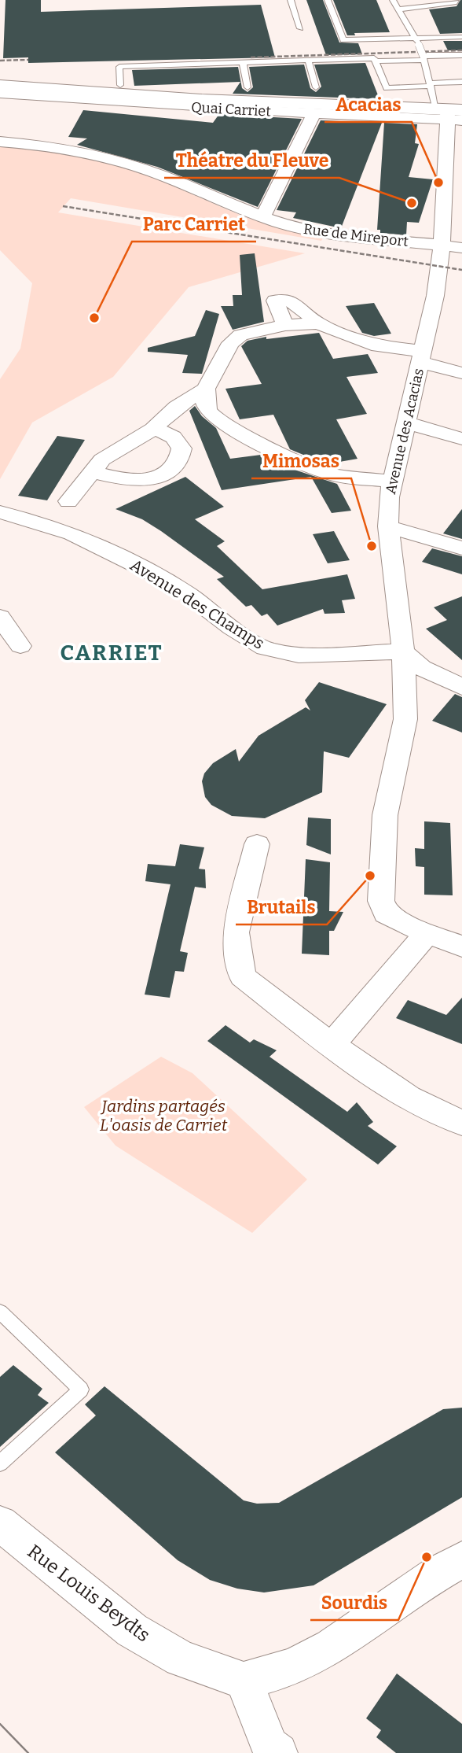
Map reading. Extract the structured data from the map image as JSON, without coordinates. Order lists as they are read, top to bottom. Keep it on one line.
{"streets":{"main road":["Quai Carriet"],"street":["Rue de Mireport","Avenue des Acacias","Avenue des Champs","Rue Louis Beydts"]},"crossings":[["Quai Carriet","Avenue des Acacias"],["Rue de Mireport","Avenue des Acacias"],["Avenue des Acacias","Avenue des Champs"]],"districts":["CARRIET"],"parks":["Jardins partagés L'oasis de Carriet"],"places":["Acacias","Théatre du Fleuve","Parc Carriet","Mimosas","Brutails","Sourdis"]}
